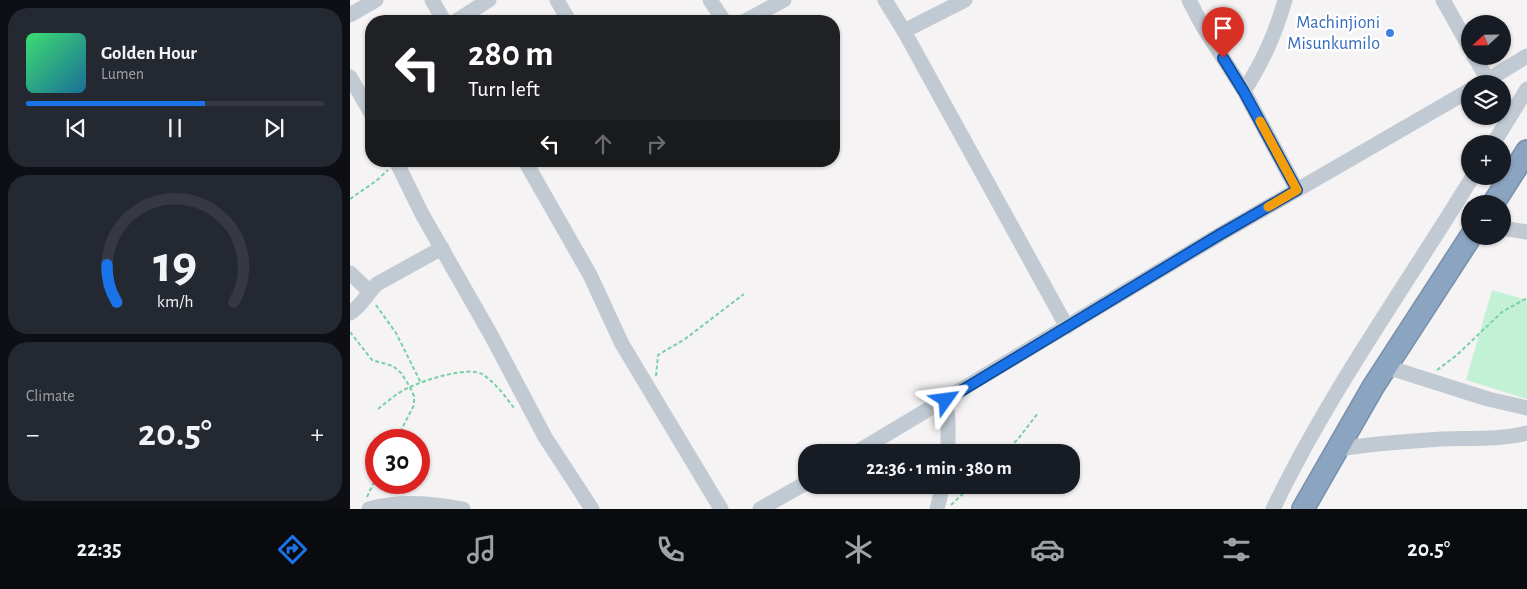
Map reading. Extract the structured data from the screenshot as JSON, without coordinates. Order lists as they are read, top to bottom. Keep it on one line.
{"places":["Machinjioni Misunkumilo"],"north":"left","page":{"map_buttons":["+","−"],"turn":["280 m","Turn left"],"song":["Golden Hour","Lumen"],"tile":"Climate","heat":["−","20.5°","+"],"limit":"30","trip":"22:36 · 1 min · 380 m","tabs":["22:35","20.5°"],"gauge":["19","km/h"]}}
